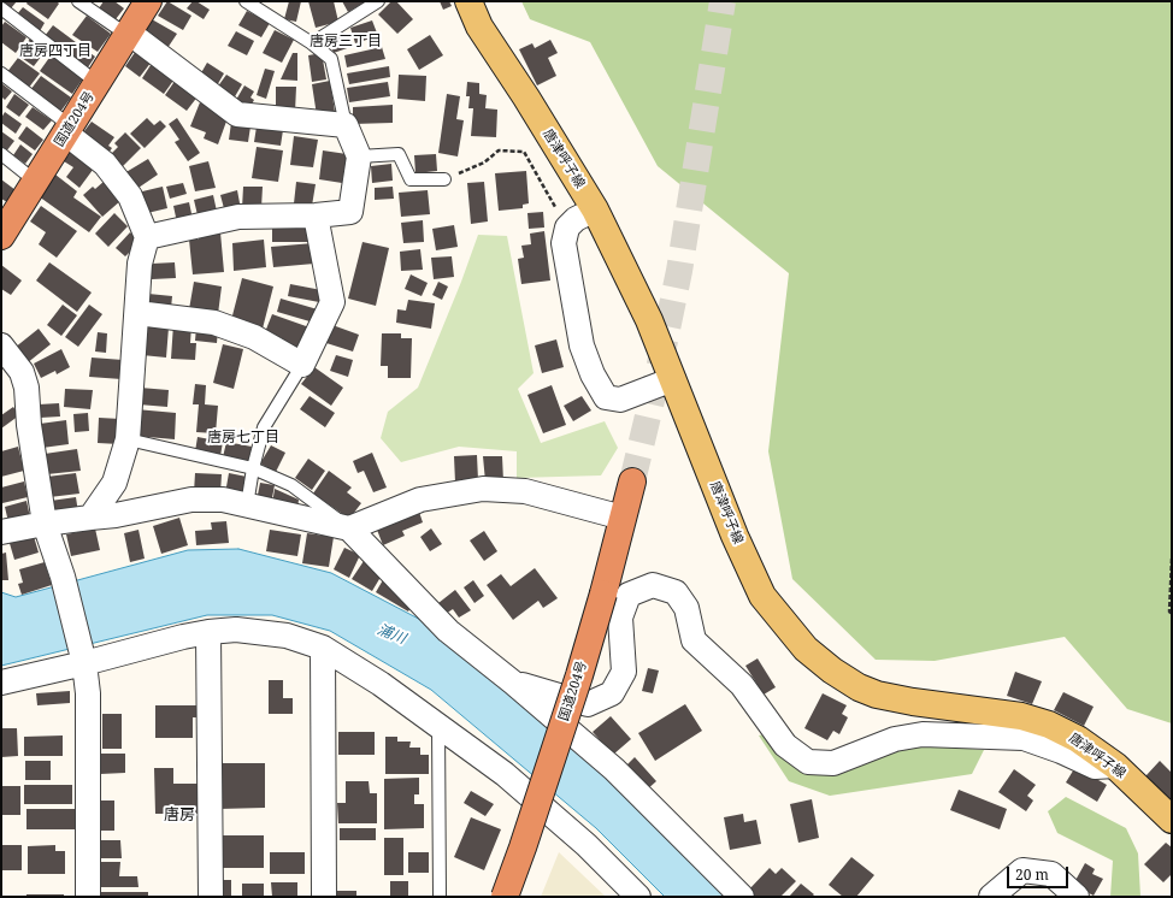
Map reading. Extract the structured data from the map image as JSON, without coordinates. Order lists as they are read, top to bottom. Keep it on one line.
{"streets":{"highway":["国道204号"],"main road":["唐津呼子線"]},"districts":["唐房三丁目","唐房四丁目","唐房七丁目","唐房"],"water":["浦川"],"scale_bar":"20 m"}
